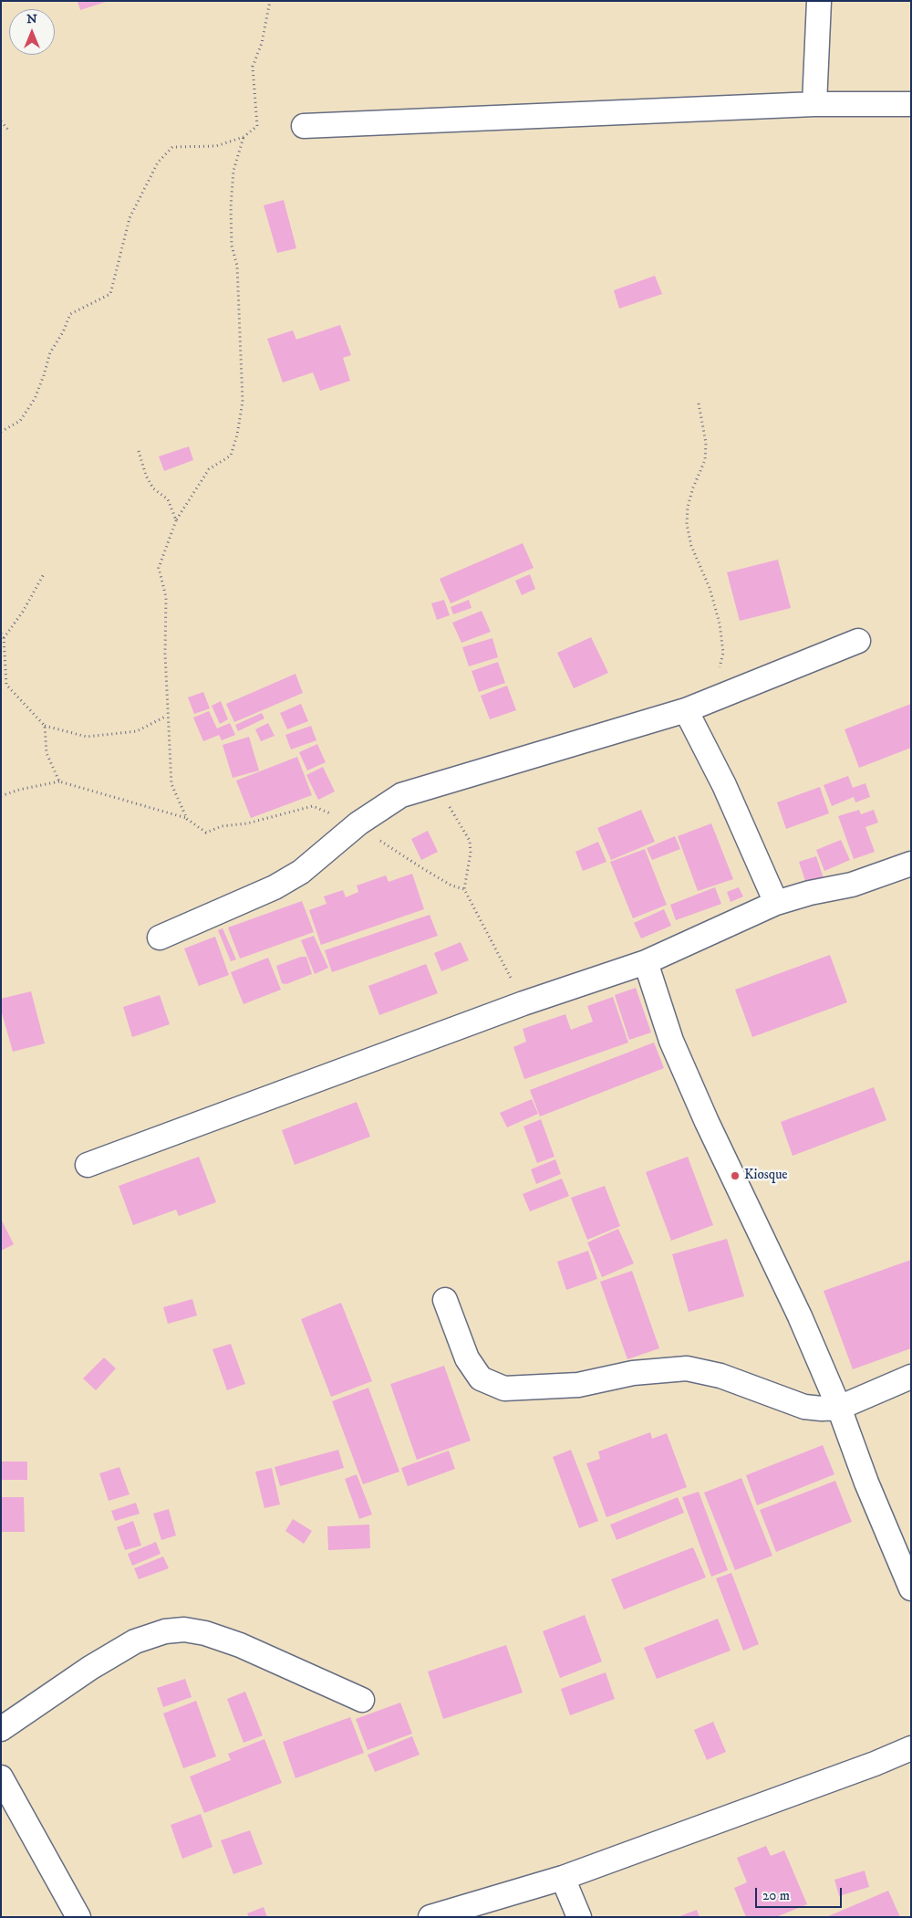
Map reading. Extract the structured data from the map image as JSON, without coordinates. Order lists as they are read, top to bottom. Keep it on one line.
{"places":["Kiosque"],"scale_bar":"20 m","north":"top"}
